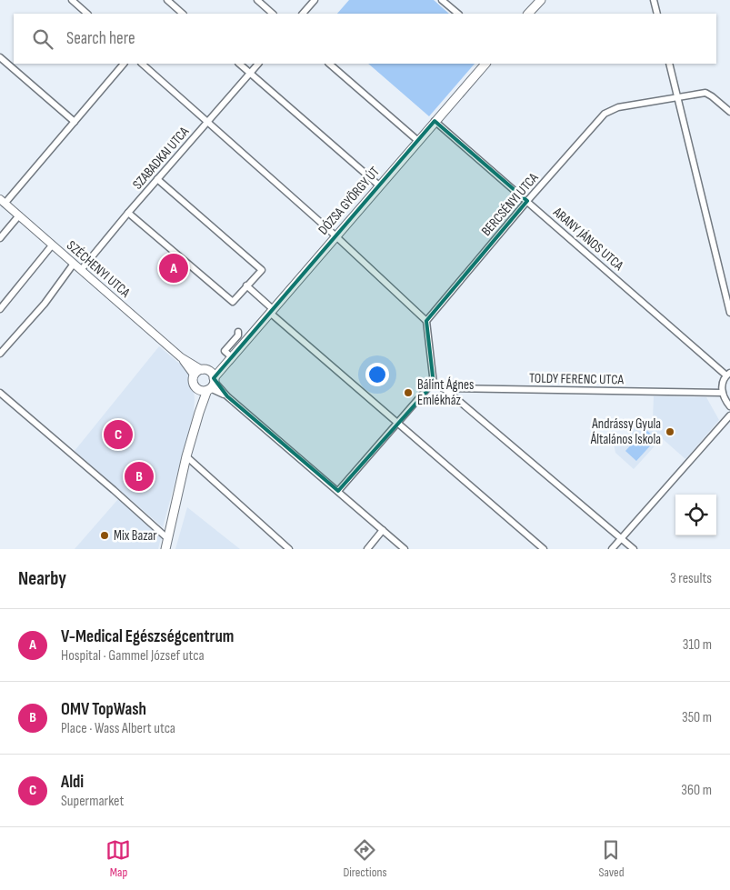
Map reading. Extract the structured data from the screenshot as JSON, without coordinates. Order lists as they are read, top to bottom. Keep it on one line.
{"streets":{"main road":["DÓZSA GYÖRGY ÚT"],"street":["SZABADKAI UTCA","BERCSÉNYI UTCA","ARANY JÁNOS UTCA","SZÉCHENYI UTCA","TOLDY FERENC UTCA"]},"crossings":[["SZABADKAI UTCA","SZÉCHENYI UTCA"],["DÓZSA GYÖRGY ÚT","ARANY JÁNOS UTCA"],["DÓZSA GYÖRGY ÚT","SZÉCHENYI UTCA"],["BERCSÉNYI UTCA","ARANY JÁNOS UTCA"]],"places":["Bálint Ágnes Emlékház","Andrássy Gyula Általános Iskola","Mix Bazar"],"page":{"search":"Search here","pins":["A","C","B"],"heading":["Nearby","3 results"],"list":[{"mark":"A","name":"V-Medical Egészségcentrum","note":"Hospital · Gammel József utca","value":"310 m"},{"mark":"B","name":"OMV TopWash","note":"Place · Wass Albert utca","value":"350 m"},{"mark":"C","name":"Aldi","note":"Supermarket","value":"360 m"}],"nav":["Map","Directions","Saved"]}}
